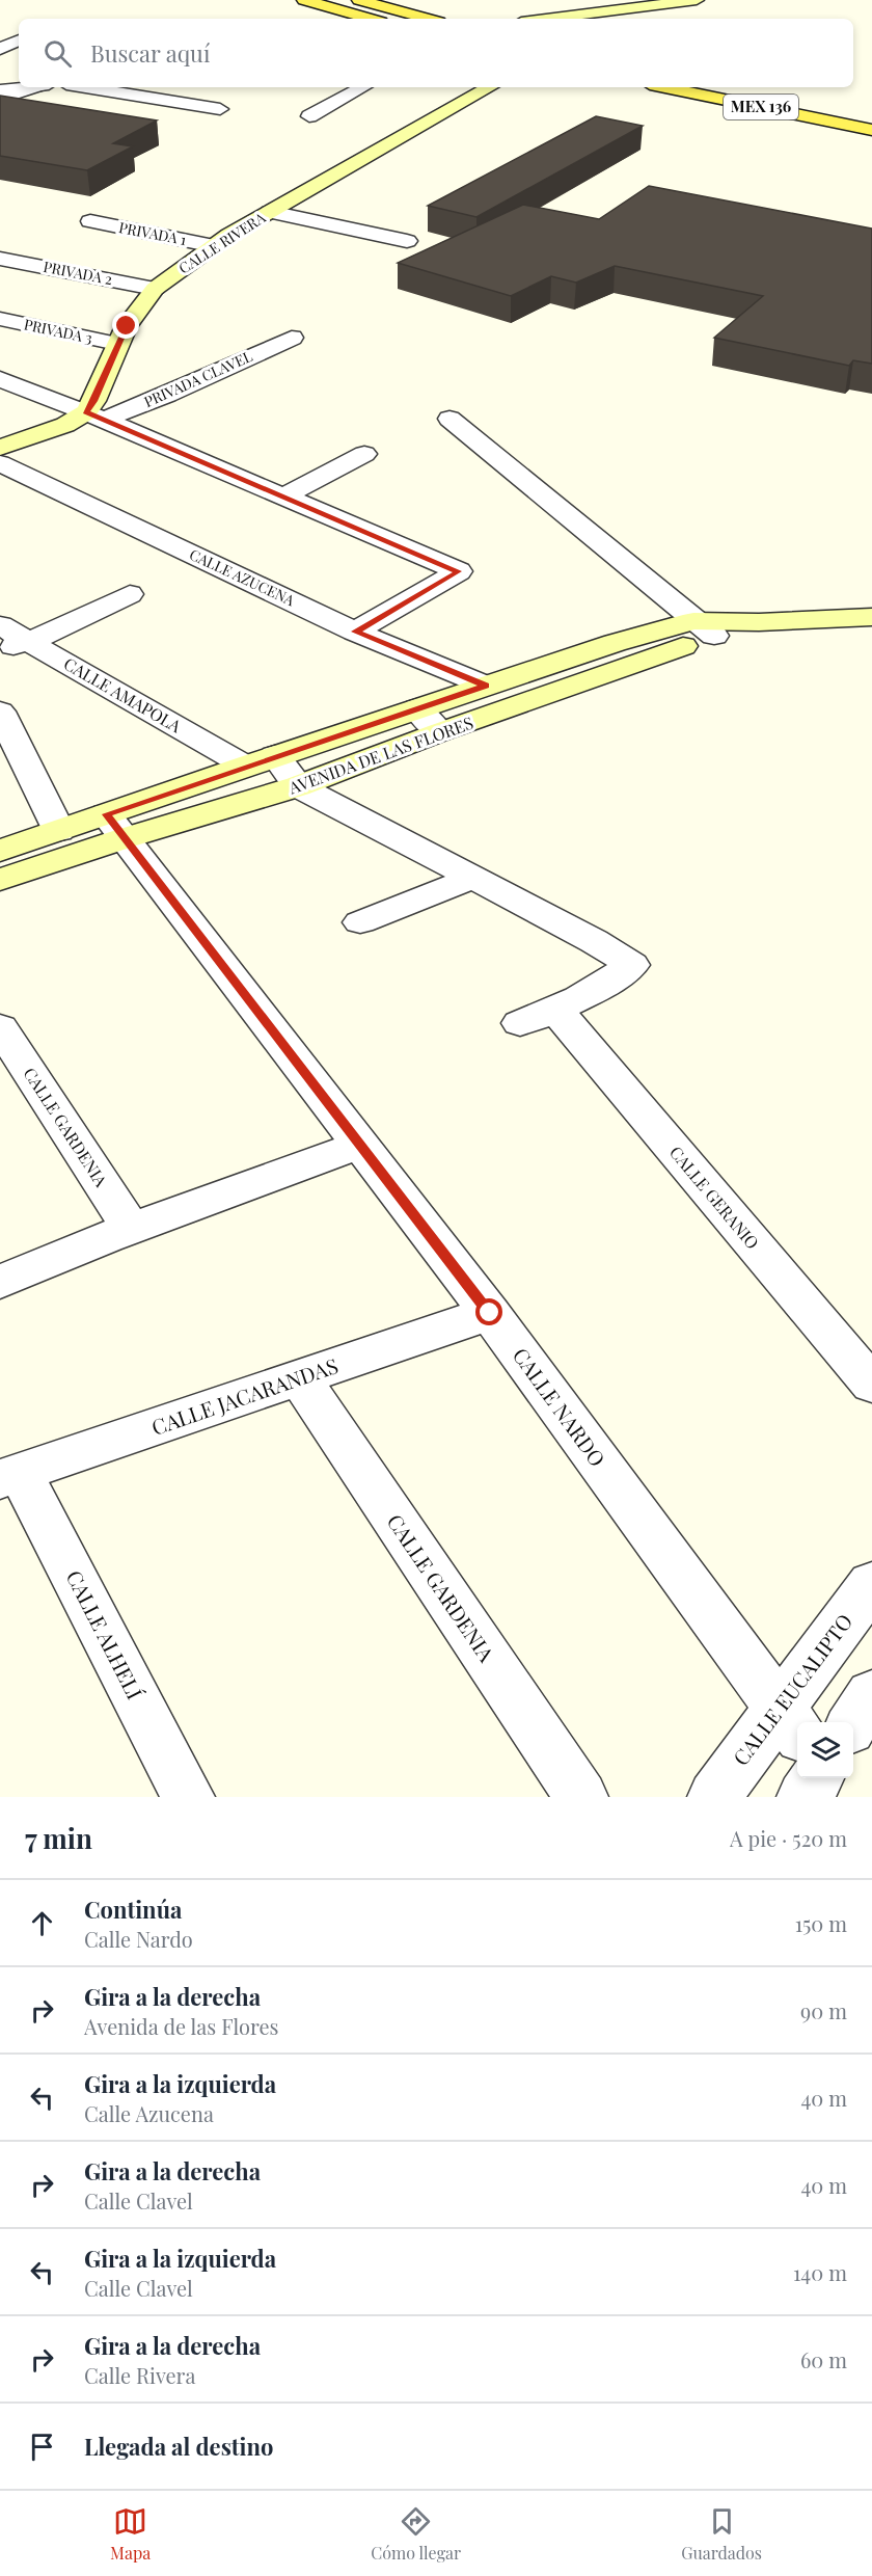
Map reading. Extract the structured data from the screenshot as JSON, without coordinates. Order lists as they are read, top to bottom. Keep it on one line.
{"streets":{"main road":["MEX 136","CALLE RIVERA","AVENIDA DE LAS FLORES"],"street":["PRIVADA 1","PRIVADA 2","PRIVADA 3","PRIVADA CLAVEL","CALLE AZUCENA","CALLE AMAPOLA","CALLE GARDENIA","CALLE GERANIO","CALLE JACARANDAS","CALLE NARDO","CALLE ALHELÍ","CALLE EUCALIPTO"]},"crossings":[["PRIVADA 1","CALLE RIVERA"],["CALLE RIVERA","PRIVADA 2"],["CALLE RIVERA","PRIVADA 3"],["CALLE RIVERA","PRIVADA CLAVEL"],["CALLE AZUCENA","AVENIDA DE LAS FLORES"],["CALLE AMAPOLA","AVENIDA DE LAS FLORES"],["AVENIDA DE LAS FLORES","CALLE GERANIO"],["AVENIDA DE LAS FLORES","CALLE NARDO"],["CALLE GARDENIA","CALLE JACARANDAS"],["CALLE JACARANDAS","CALLE NARDO"],["CALLE JACARANDAS","CALLE ALHELÍ"],["CALLE NARDO","CALLE EUCALIPTO"]],"page":{"search":"Buscar aquí","heading":["7 min","A pie · 520 m"],"list":[["Continúa","Calle Nardo","150 m"],["Gira a la derecha","Avenida de las Flores","90 m"],["Gira a la izquierda","Calle Azucena","40 m"],["Gira a la derecha","Calle Clavel","40 m"],["Gira a la izquierda","Calle Clavel","140 m"],["Gira a la derecha","Calle Rivera","60 m"],"Llegada al destino"],"nav":["Mapa","Cómo llegar","Guardados"]}}
